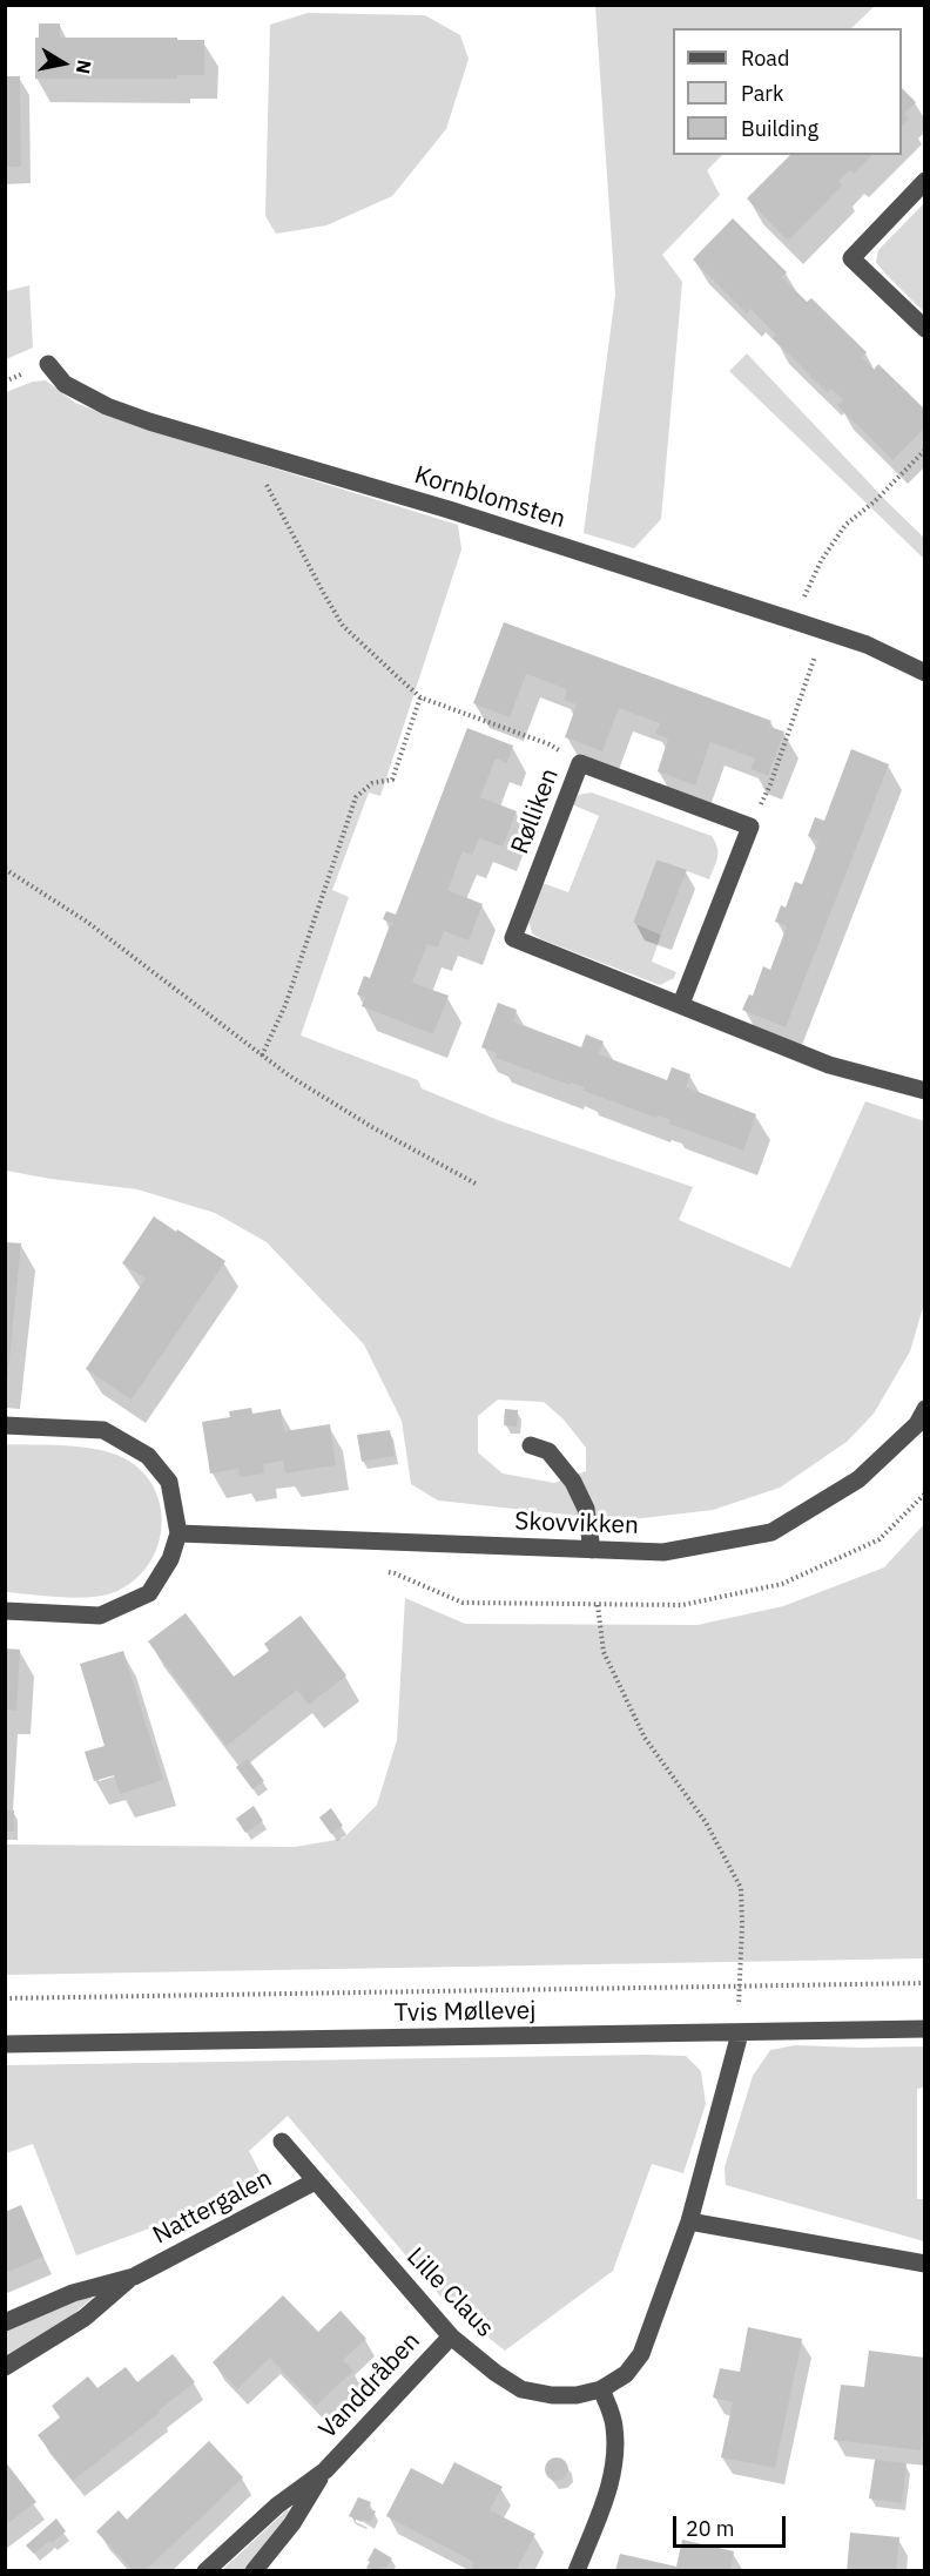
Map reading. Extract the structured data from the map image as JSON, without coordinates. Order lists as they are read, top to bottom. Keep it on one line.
{"streets":{"street":["Kornblomsten","Rølliken","Skovvikken","Tvis Møllevej","Nattergalen","Lille Claus","Vanddråben"]},"crossings":[["Tvis Møllevej","Lille Claus"],["Nattergalen","Lille Claus"],["Lille Claus","Vanddråben"]],"legend":["Road","Park","Building"],"scale_bar":"20 m","north":"right"}
